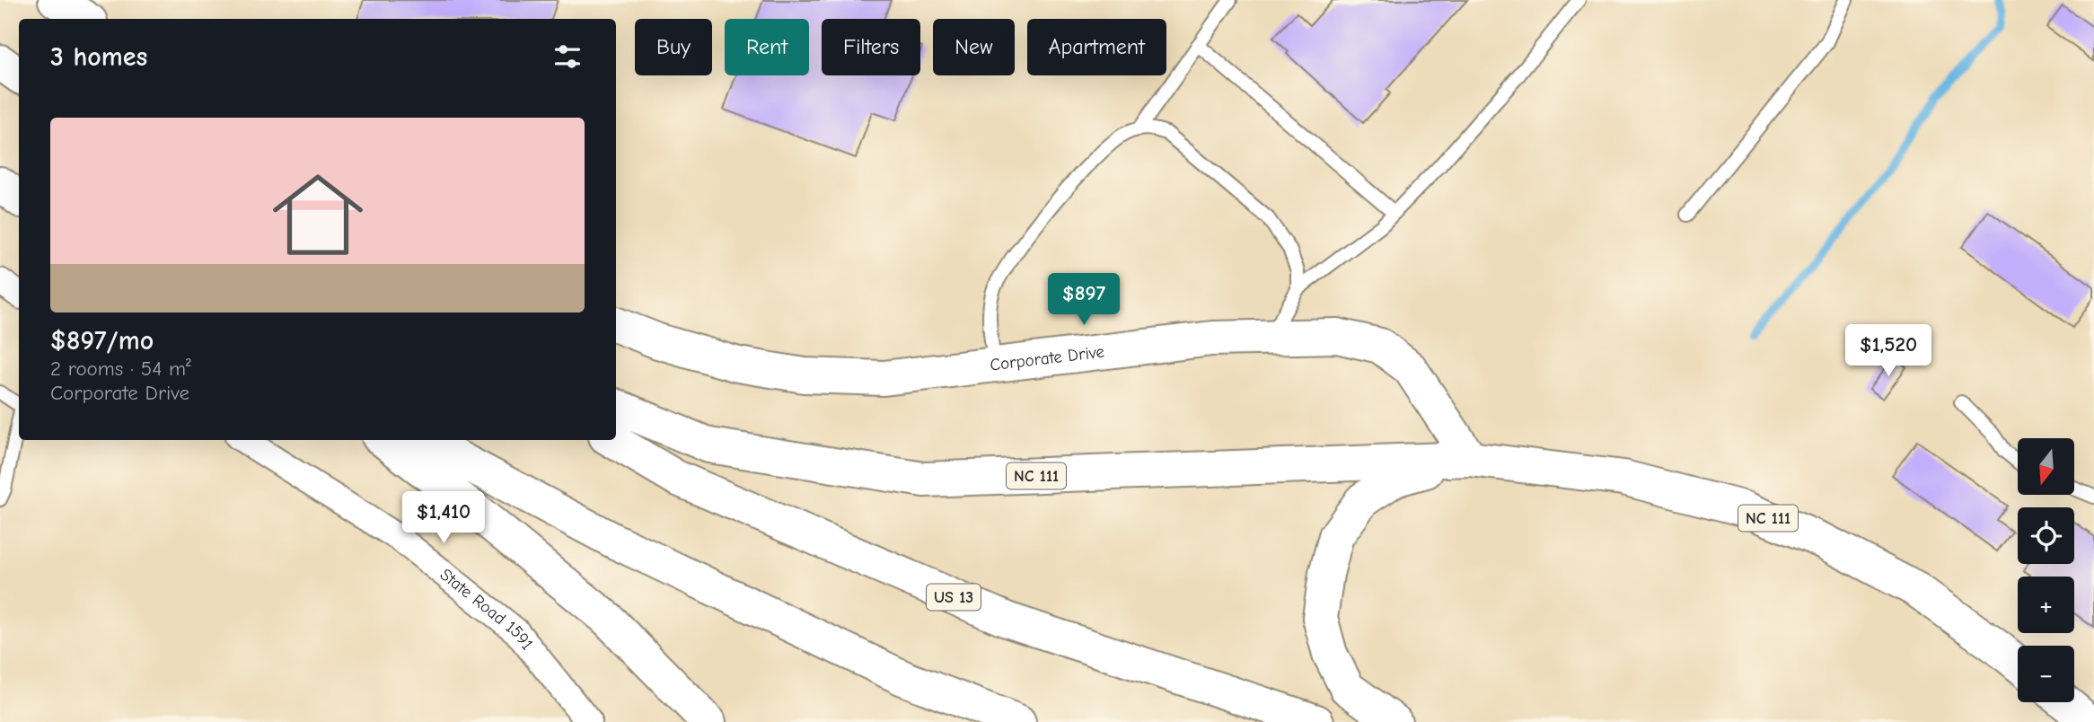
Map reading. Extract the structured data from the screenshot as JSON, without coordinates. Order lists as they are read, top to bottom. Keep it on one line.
{"streets":{"main road":["Corporate Drive","NC 111","US 13"],"street":["State Road 1591"]},"crossings":[["Corporate Drive","NC 111"]],"north":"bottom","page":{"chip":["Buy","Rent","Filters","New","Apartment"],"heading":"3 homes","list":[{"name":"$897/mo","note":"2 rooms · 54 m² · Corporate Drive"}],"price":["$897","$1,520","$1,410"],"map_buttons":["+","−"]}}
